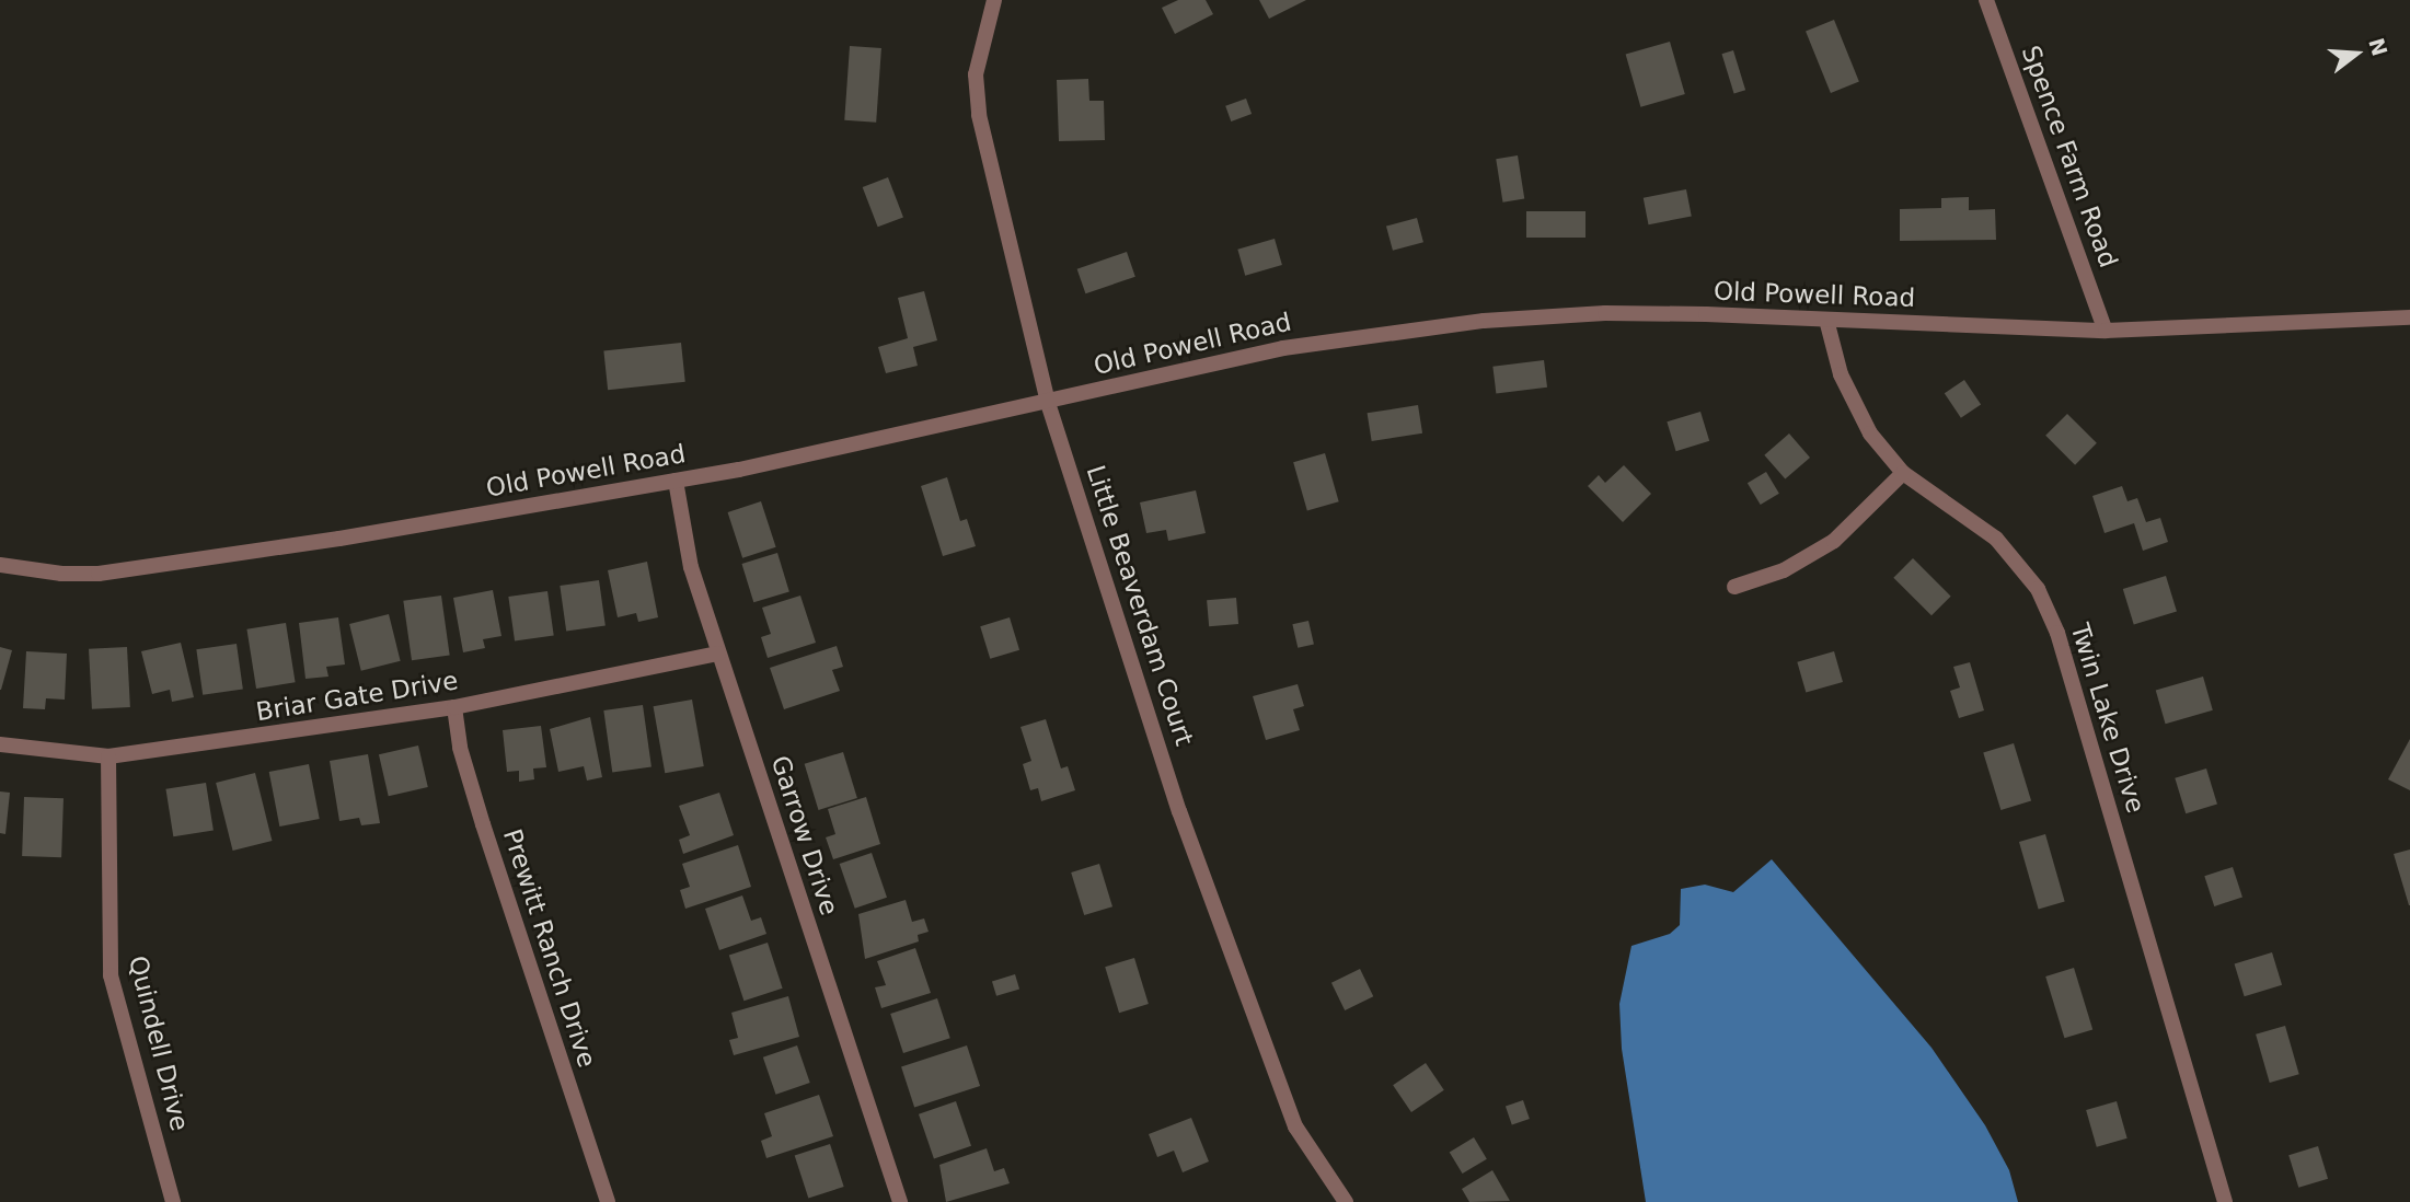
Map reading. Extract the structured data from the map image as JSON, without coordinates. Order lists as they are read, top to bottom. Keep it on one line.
{"streets":{"street":["Spence Farm Road","Old Powell Road","Little Beaverdam Court","Briar Gate Drive","Twin Lake Drive","Garrow Drive","Prewitt Ranch Drive","Quindell Drive"]},"crossings":[["Spence Farm Road","Old Powell Road"],["Old Powell Road","Little Beaverdam Court"],["Old Powell Road","Twin Lake Drive"],["Old Powell Road","Garrow Drive"],["Briar Gate Drive","Garrow Drive"],["Briar Gate Drive","Prewitt Ranch Drive"],["Briar Gate Drive","Quindell Drive"]],"north":"right"}
